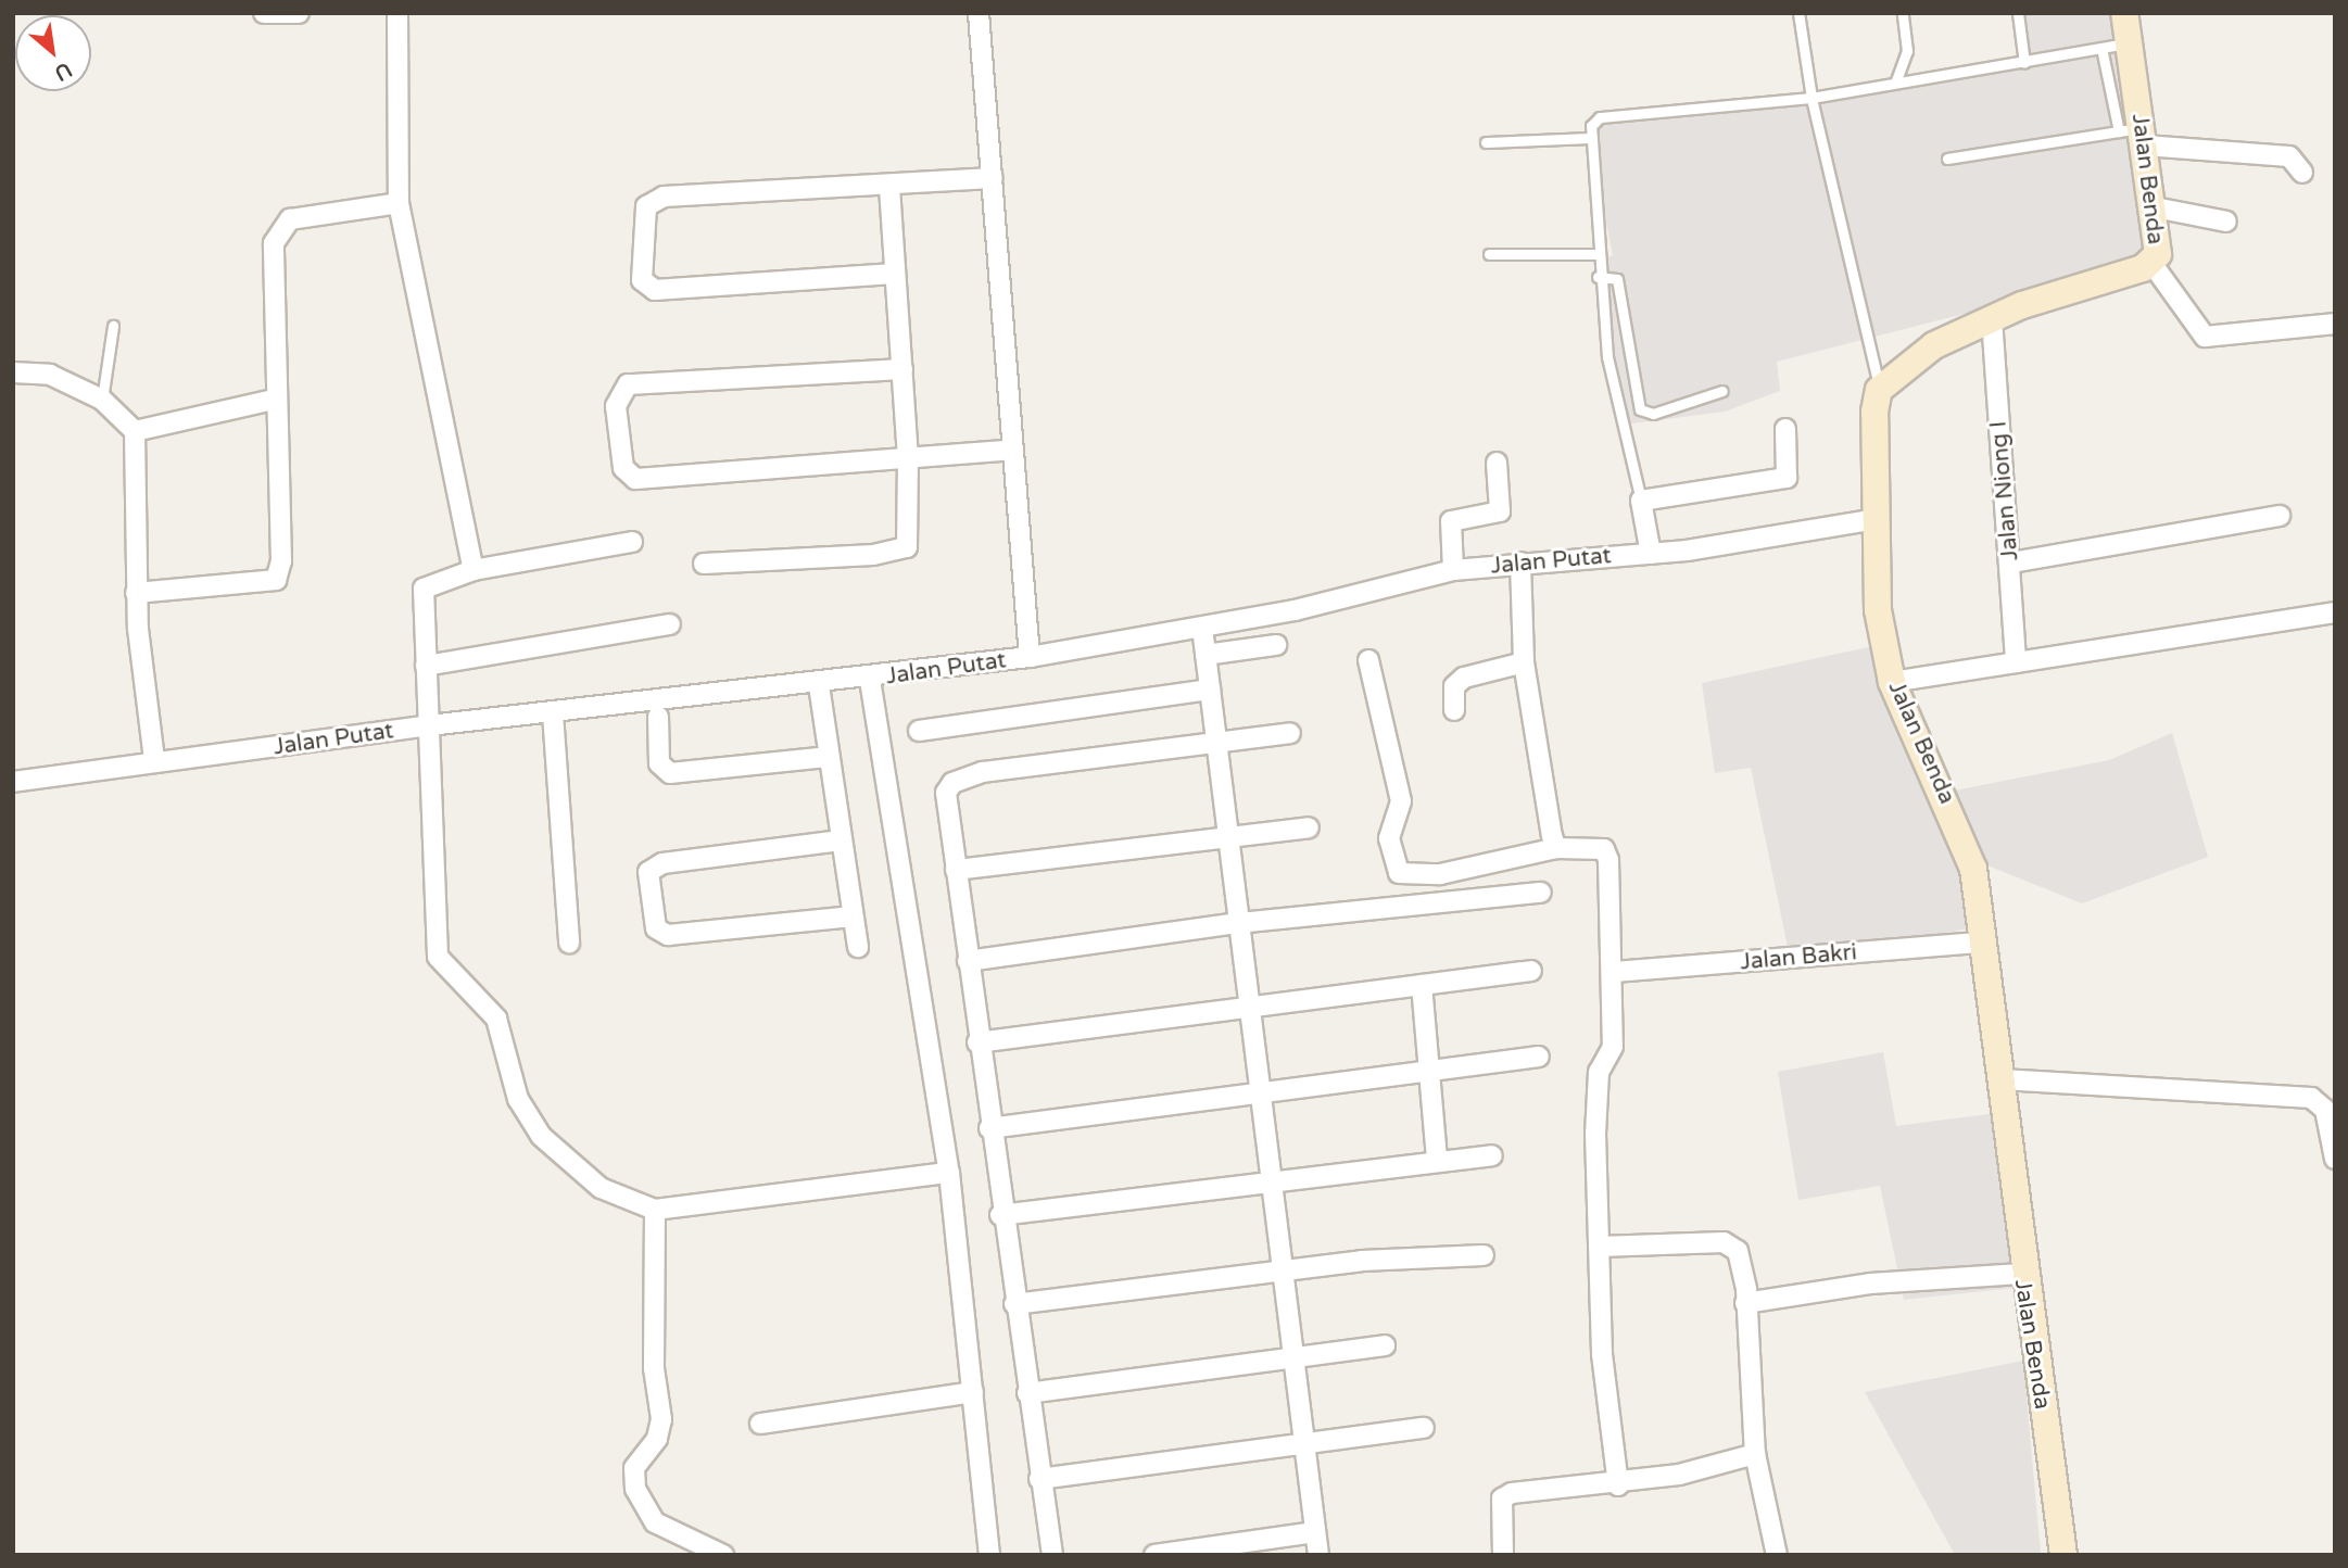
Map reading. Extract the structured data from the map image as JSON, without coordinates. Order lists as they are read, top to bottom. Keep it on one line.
{"streets":{"street":["Jalan Benda","Jalan Niong I","Jalan Putat","Jalan Bakri"]},"crossings":[["Jalan Benda","Jalan Niong I"],["Jalan Benda","Jalan Putat"],["Jalan Benda","Jalan Bakri"]],"north":"bottom right"}
